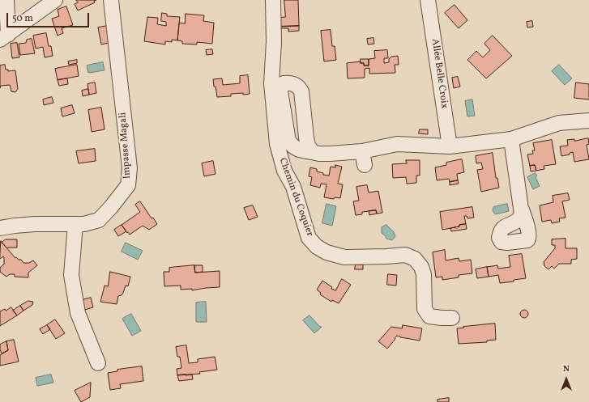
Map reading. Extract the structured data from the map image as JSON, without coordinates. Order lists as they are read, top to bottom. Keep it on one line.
{"streets":{"street":["Allée Belle Croix","Impasse Magali","Chemin du Coquier"]},"scale_bar":"50 m","north":"top"}
